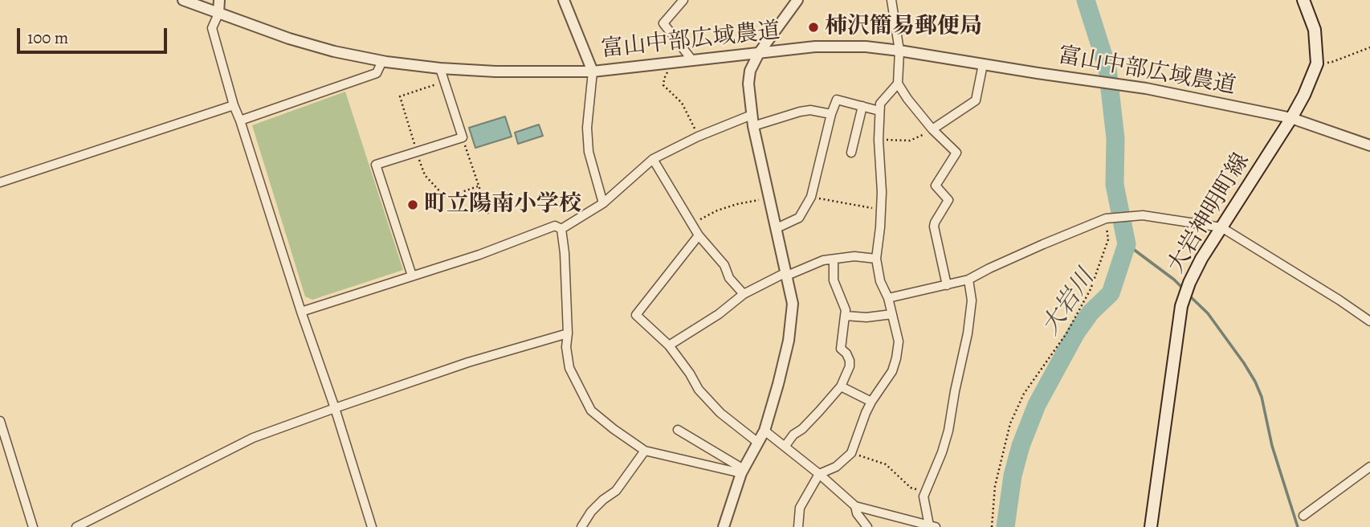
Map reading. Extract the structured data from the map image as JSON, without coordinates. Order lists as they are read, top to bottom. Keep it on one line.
{"streets":{"main road":["大岩神明町線"],"street":["富山中部広域農道"]},"crossings":[["富山中部広域農道","大岩神明町線"]],"water":["大岩川"],"places":["柿沢簡易郵便局","町立陽南小学校"],"scale_bar":"100 m"}
